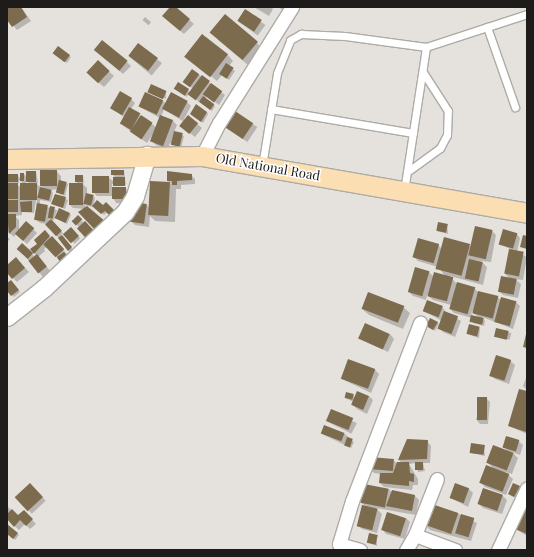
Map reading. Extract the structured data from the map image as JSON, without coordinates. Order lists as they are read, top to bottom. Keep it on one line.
{"streets":{"main road":["Old National Road"]}}
